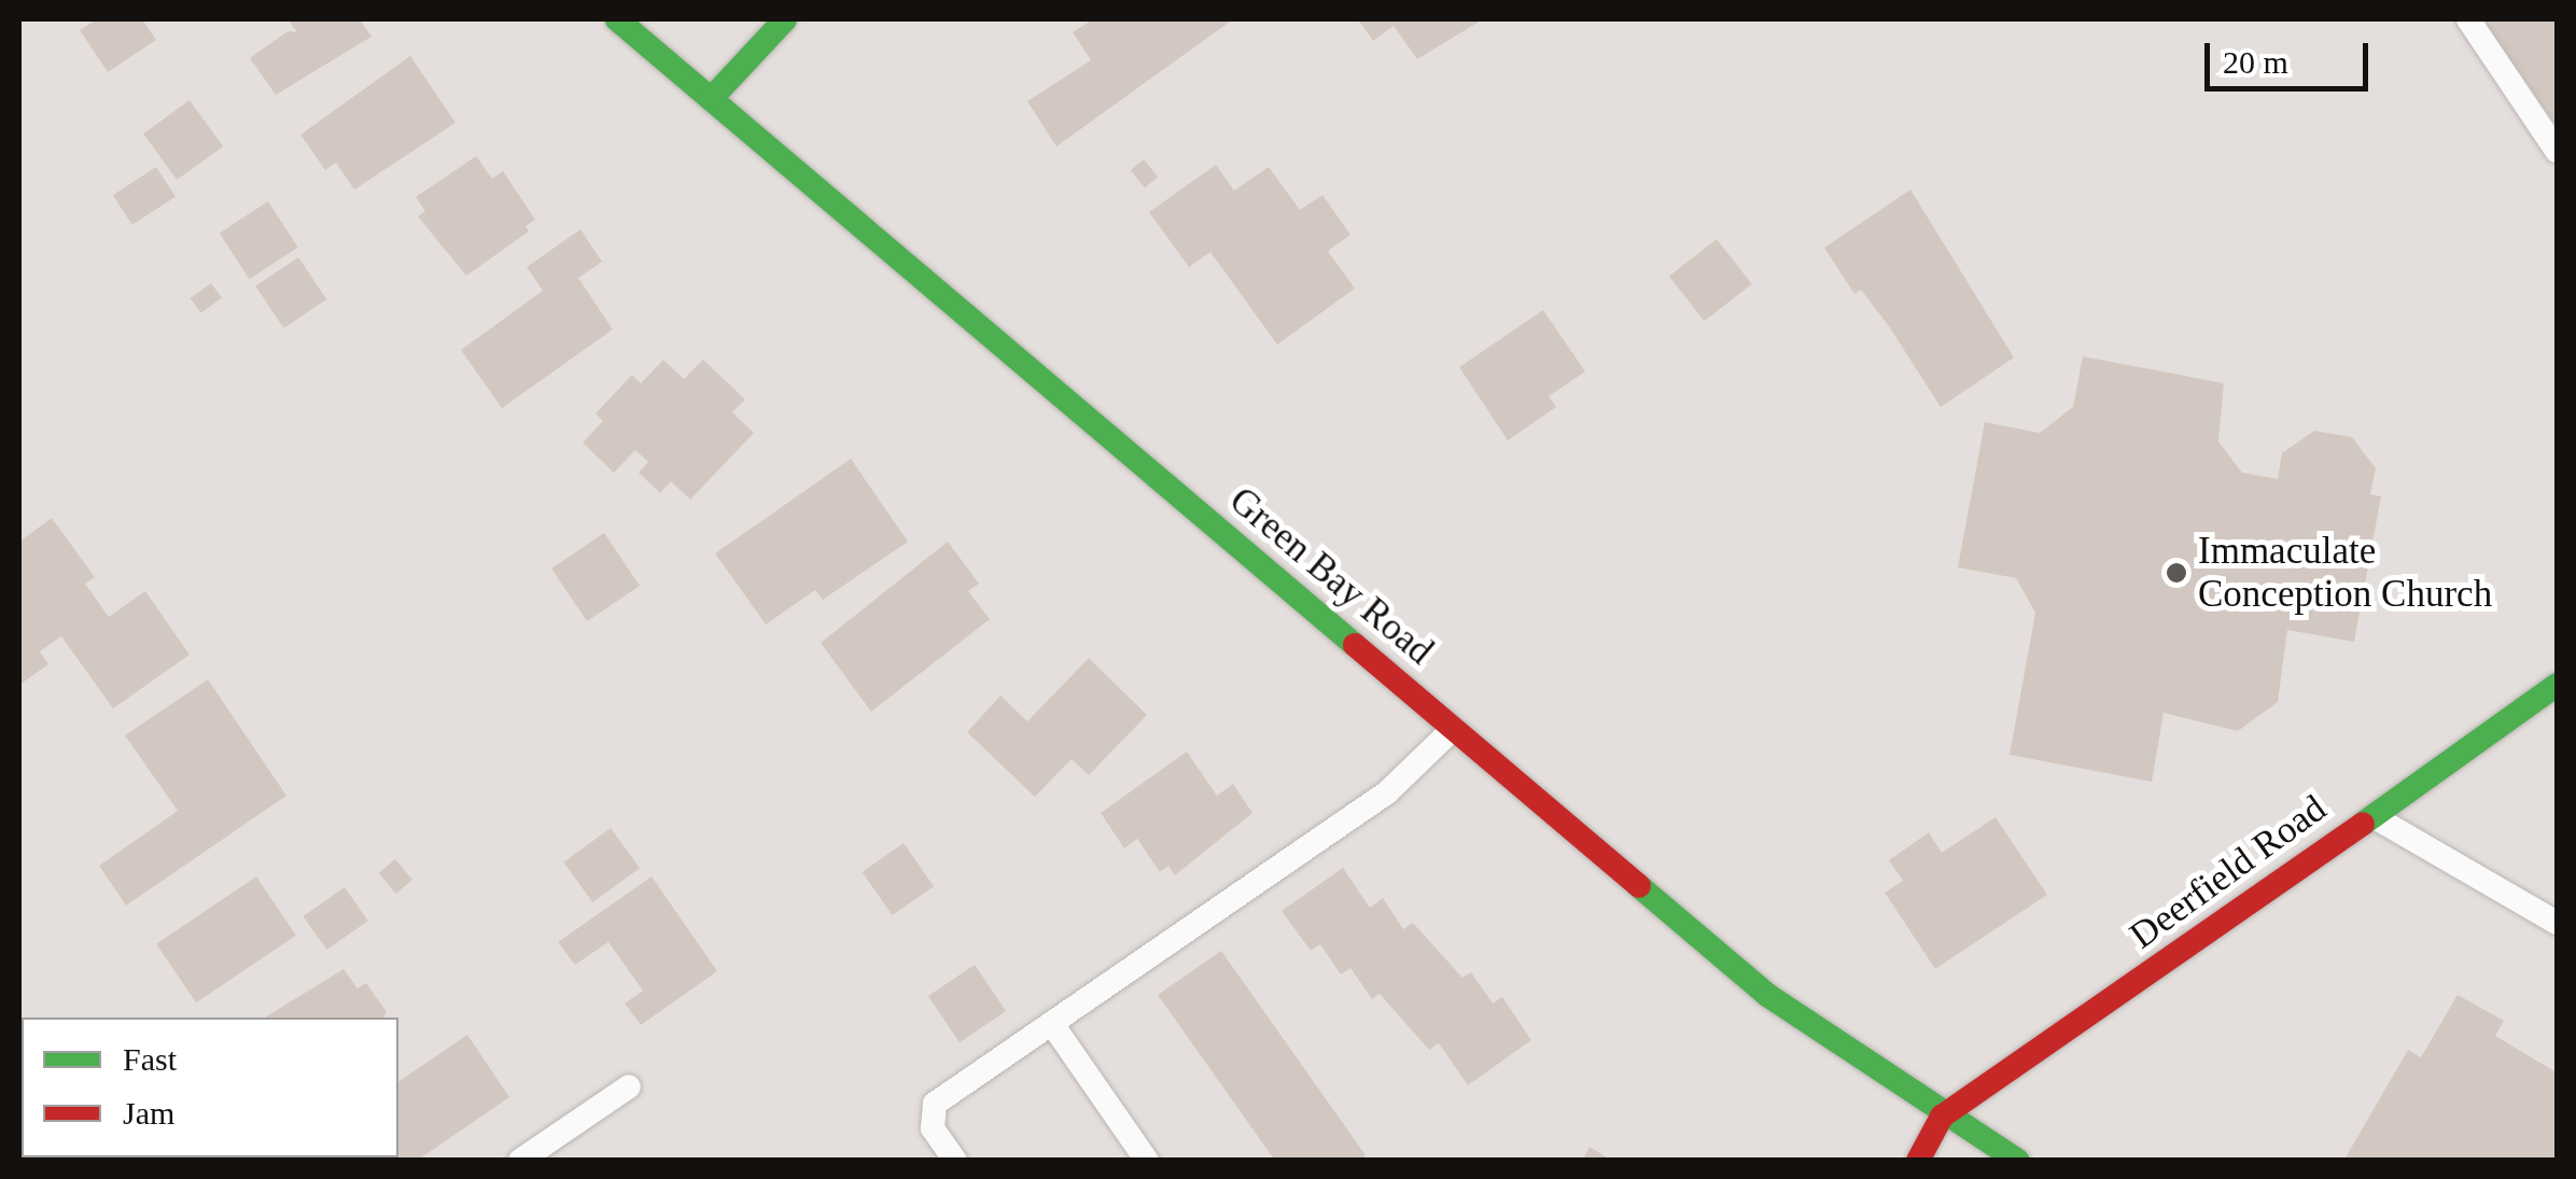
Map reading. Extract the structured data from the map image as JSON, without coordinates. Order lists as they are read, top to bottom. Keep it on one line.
{"streets":{"main road":["Green Bay Road","Deerfield Road"]},"crossings":[["Green Bay Road","Deerfield Road"]],"places":["Immaculate Conception Church"],"legend":["Fast","Jam"],"scale_bar":"20 m"}
